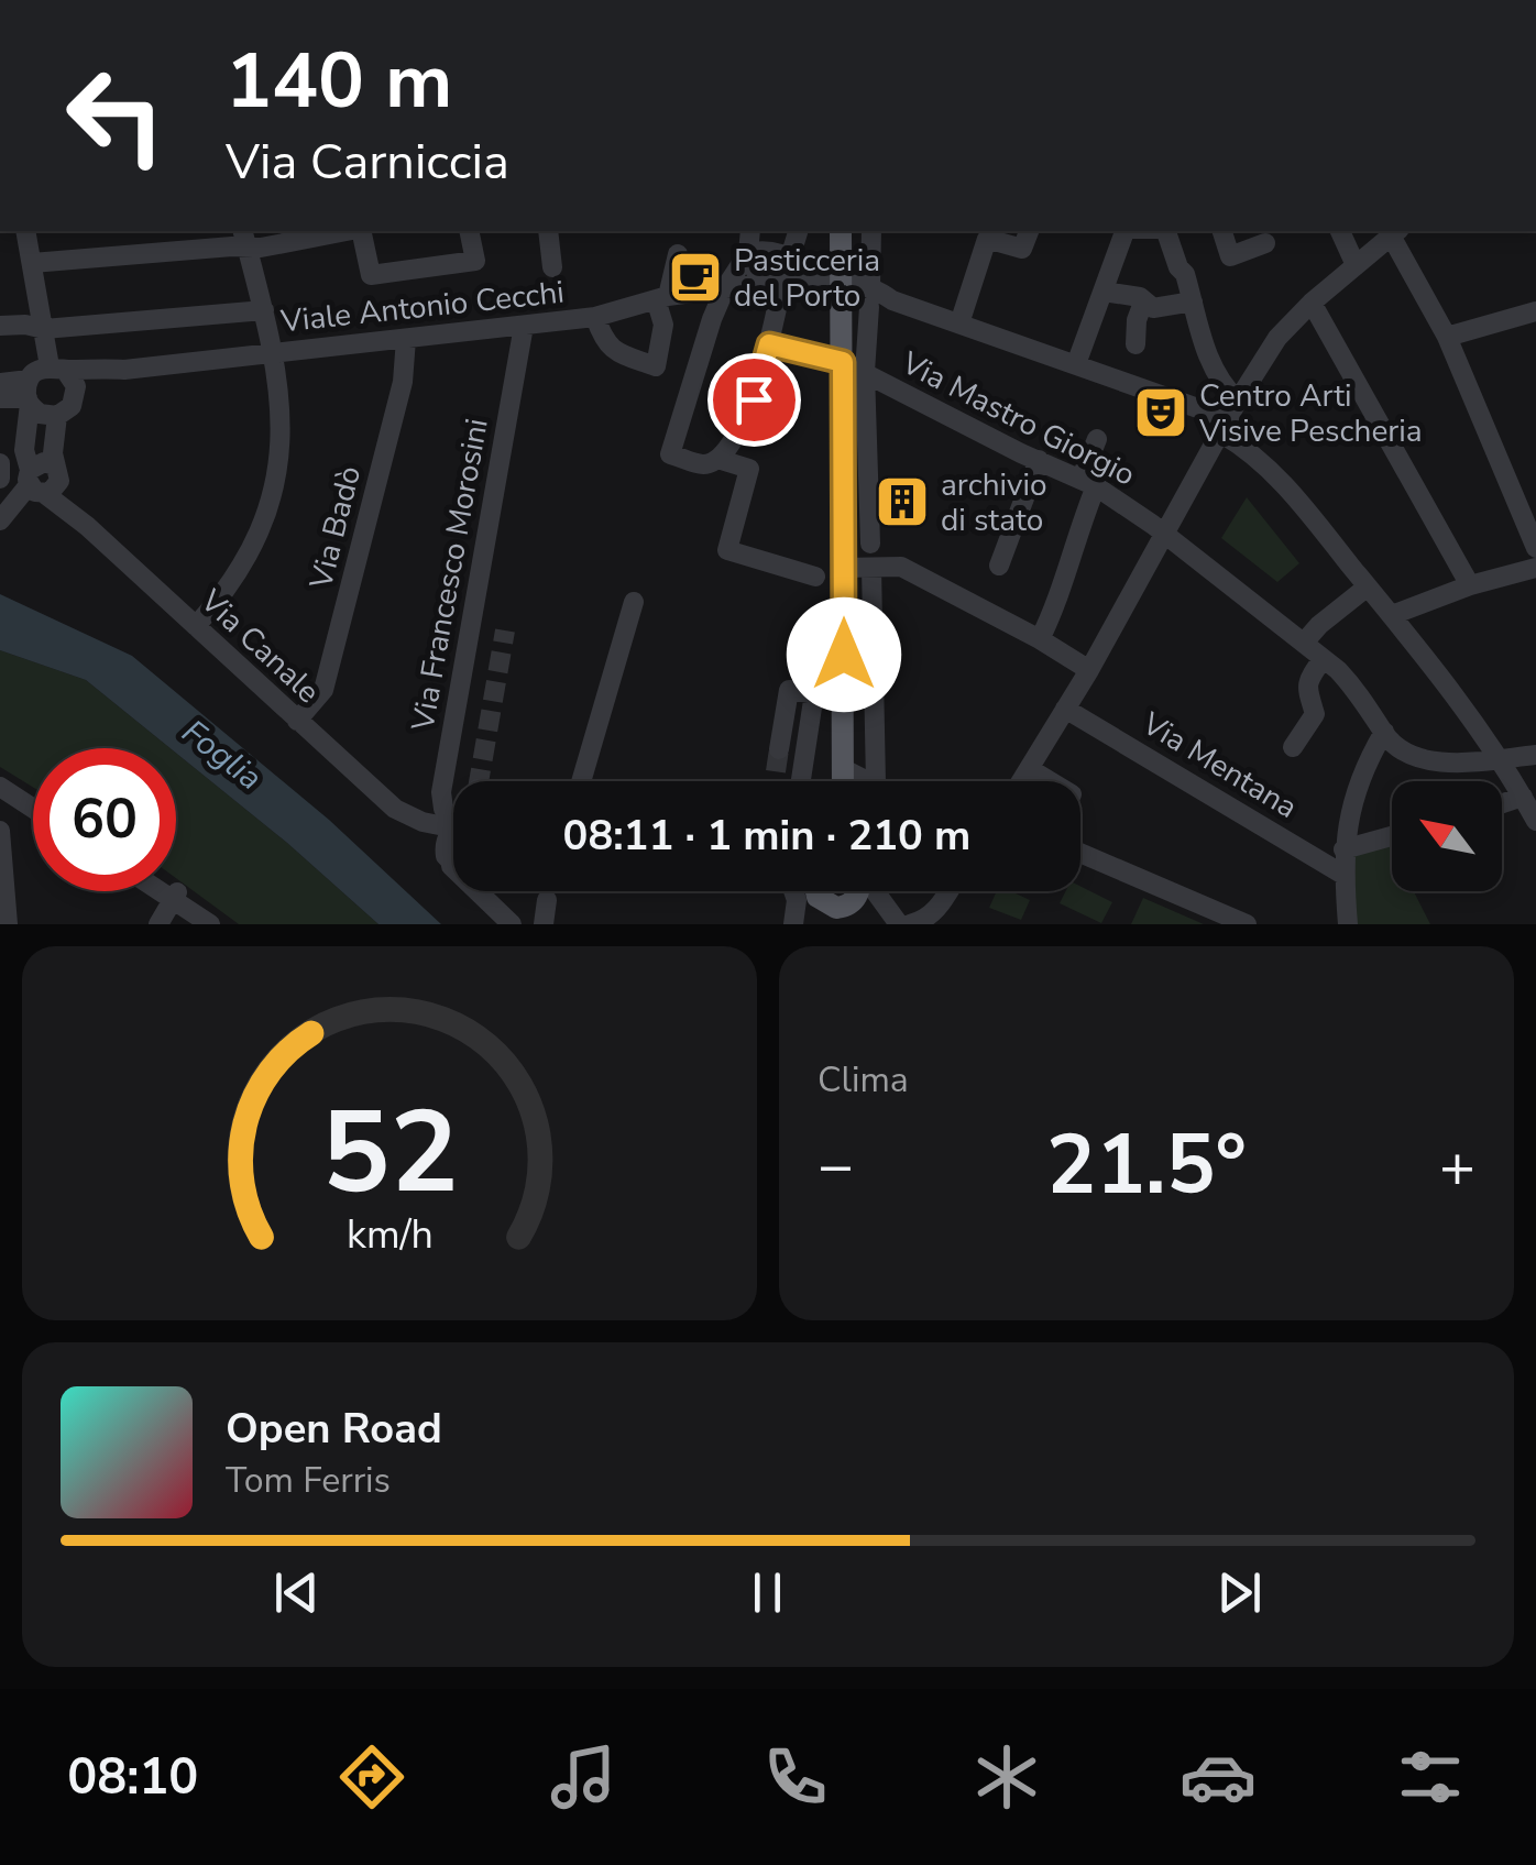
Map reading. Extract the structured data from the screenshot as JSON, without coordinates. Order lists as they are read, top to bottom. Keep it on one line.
{"streets":{"street":["Viale Antonio Cecchi","Via Mastro Giorgio","Via Badò","Via Francesco Morosini","Via Canale","Via Mentana"]},"crossings":[["Viale Antonio Cecchi","Via Badò"],["Viale Antonio Cecchi","Via Francesco Morosini"],["Via Badò","Via Canale"]],"water":["Foglia"],"places":{"cafe":["Pasticceria del Porto"],"theatre":["Centro Arti Visive Pescheria"],"building":["archivio di stato"]},"north":"top left","page":{"turn":["140 m","Via Carniccia"],"limit":"60","trip":"08:11 · 1 min · 210 m","tile":"Clima","heat":["−","21.5°","+"],"song":["Open Road","Tom Ferris"],"tabs":"08:10","gauge":["52","km/h"]}}
